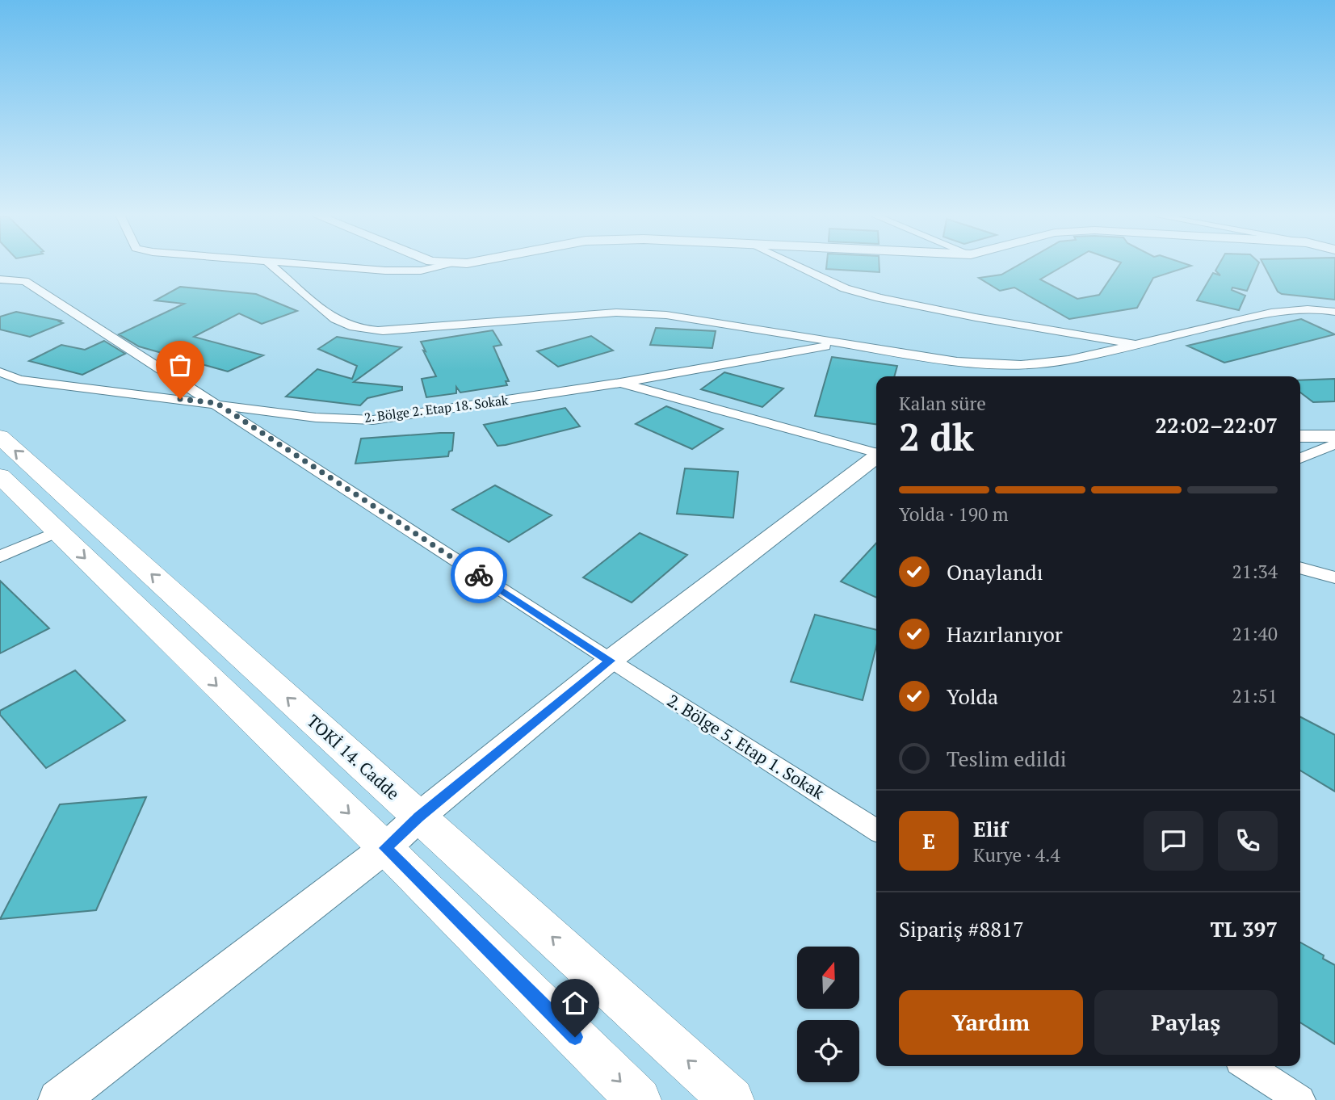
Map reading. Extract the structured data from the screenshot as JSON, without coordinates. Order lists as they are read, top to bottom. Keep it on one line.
{"streets":{"main road":["TOKİ 14. Cadde"],"street":["2. Bölge 2. Etap 18. Sokak","2. Bölge 5. Etap 1. Sokak"]},"crossings":[["2. Bölge 2. Etap 18. Sokak","2. Bölge 5. Etap 1. Sokak"]],"north":"top","page":{"heading":["2 dk","Kalan süre","22:02–22:07"],"panel":["Elif","Kurye · 4.4","Sipariş #8817","TL 397"],"bar":"Yolda · 190 m","list":[["Onaylandı","21:34"],["Hazırlanıyor","21:40"],["Yolda","21:51"],"Teslim edildi"],"round":"E","buttons":["Yardım","Paylaş"]}}
